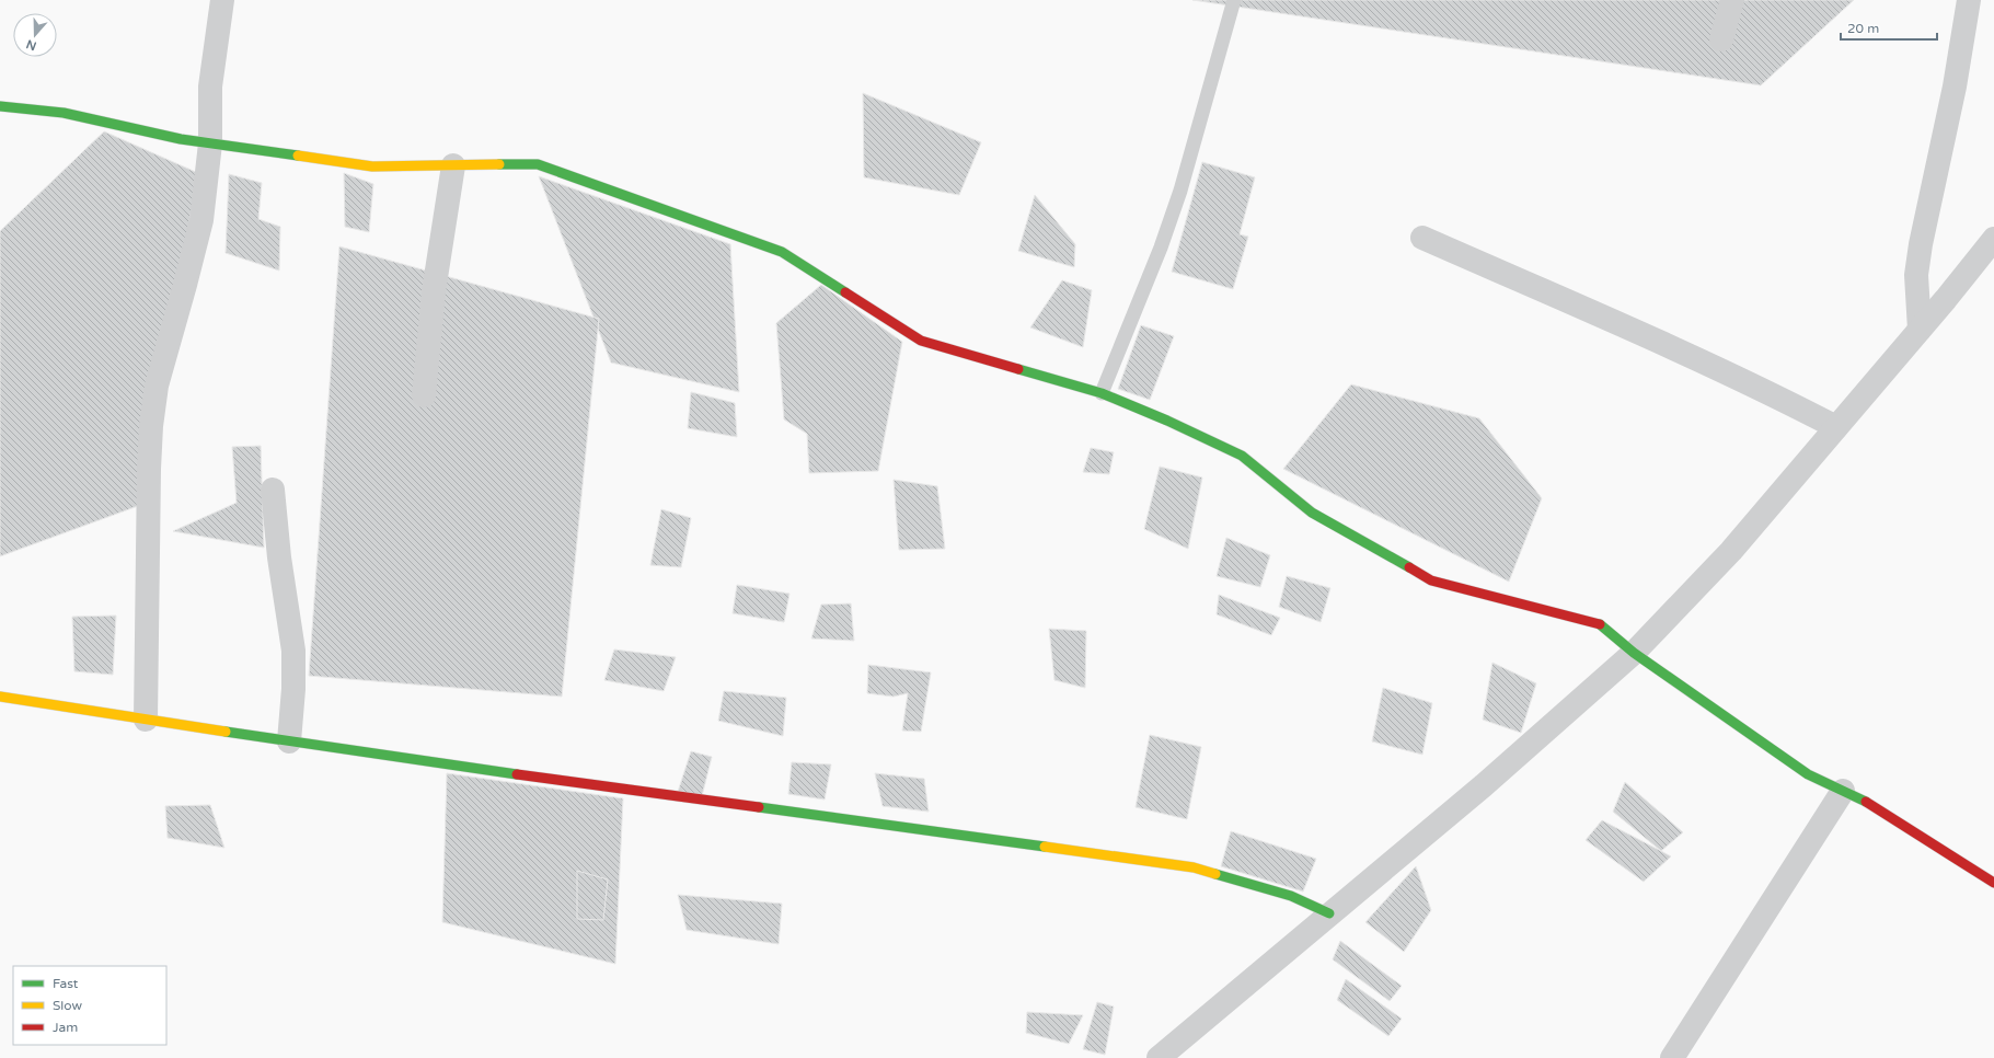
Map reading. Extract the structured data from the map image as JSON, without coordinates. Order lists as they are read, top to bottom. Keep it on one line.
{"legend":["Fast","Slow","Jam"],"scale_bar":"20 m","north":"bottom"}
